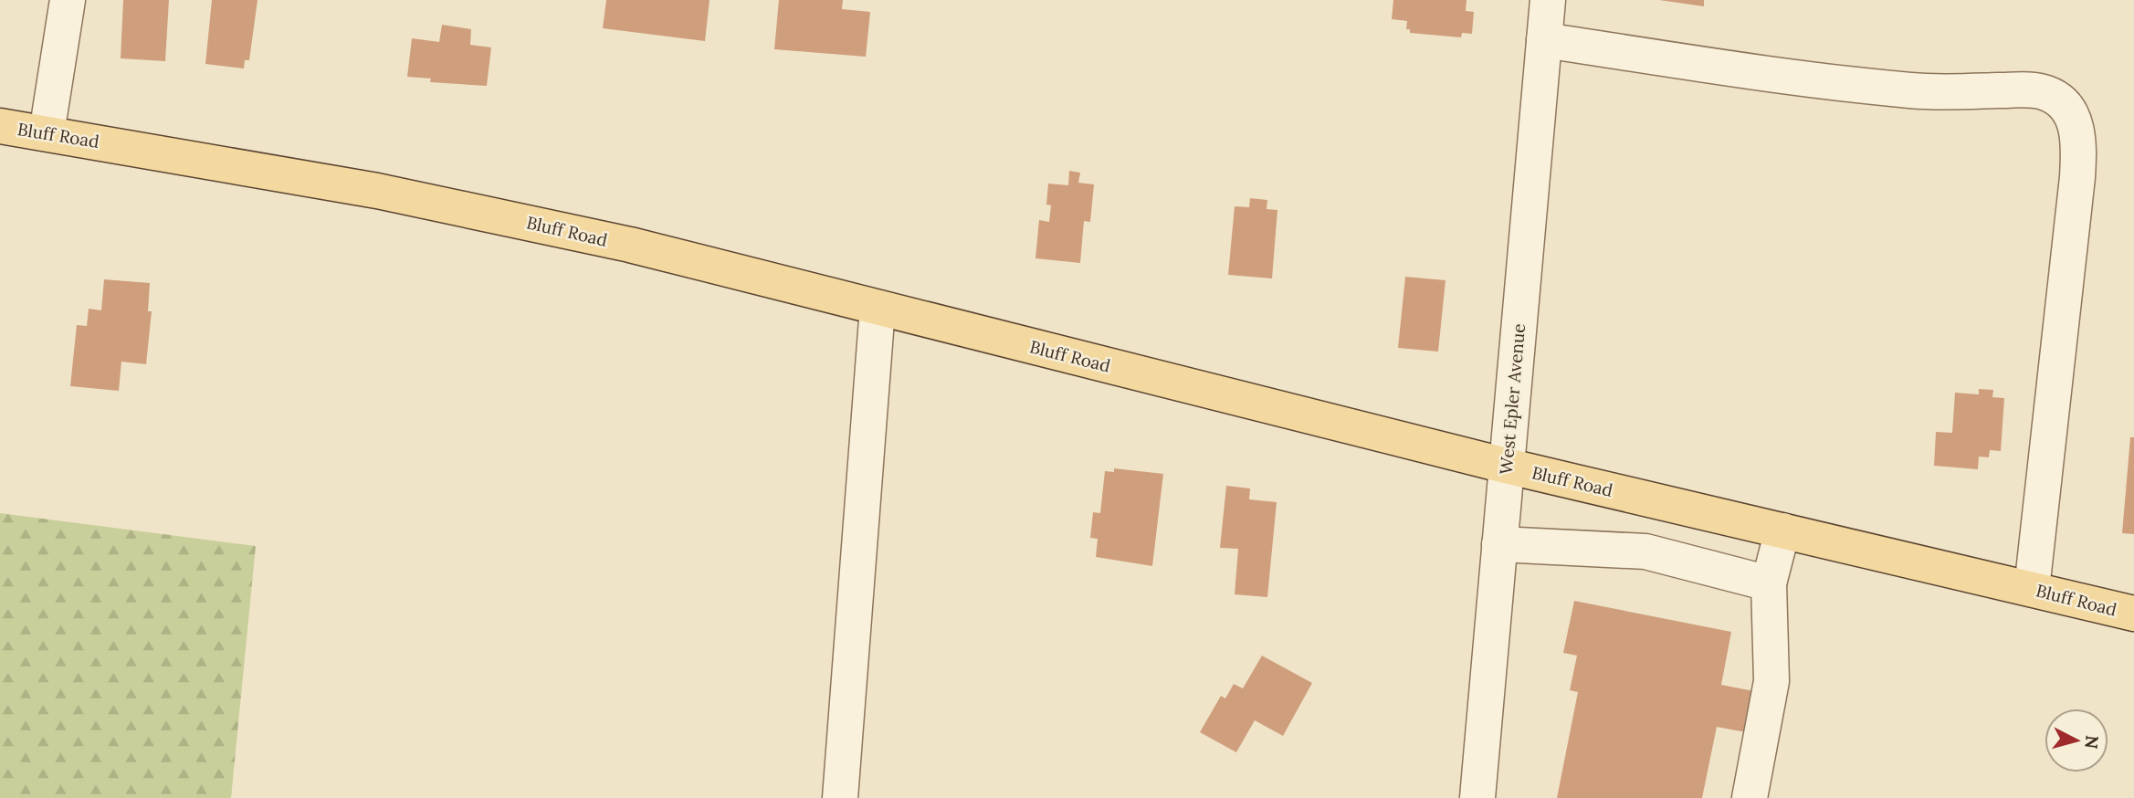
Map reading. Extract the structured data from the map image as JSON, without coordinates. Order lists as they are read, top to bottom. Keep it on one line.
{"streets":{"main road":["Bluff Road"],"street":["West Epler Avenue"]},"crossings":[["Bluff Road","West Epler Avenue"]],"north":"right"}
